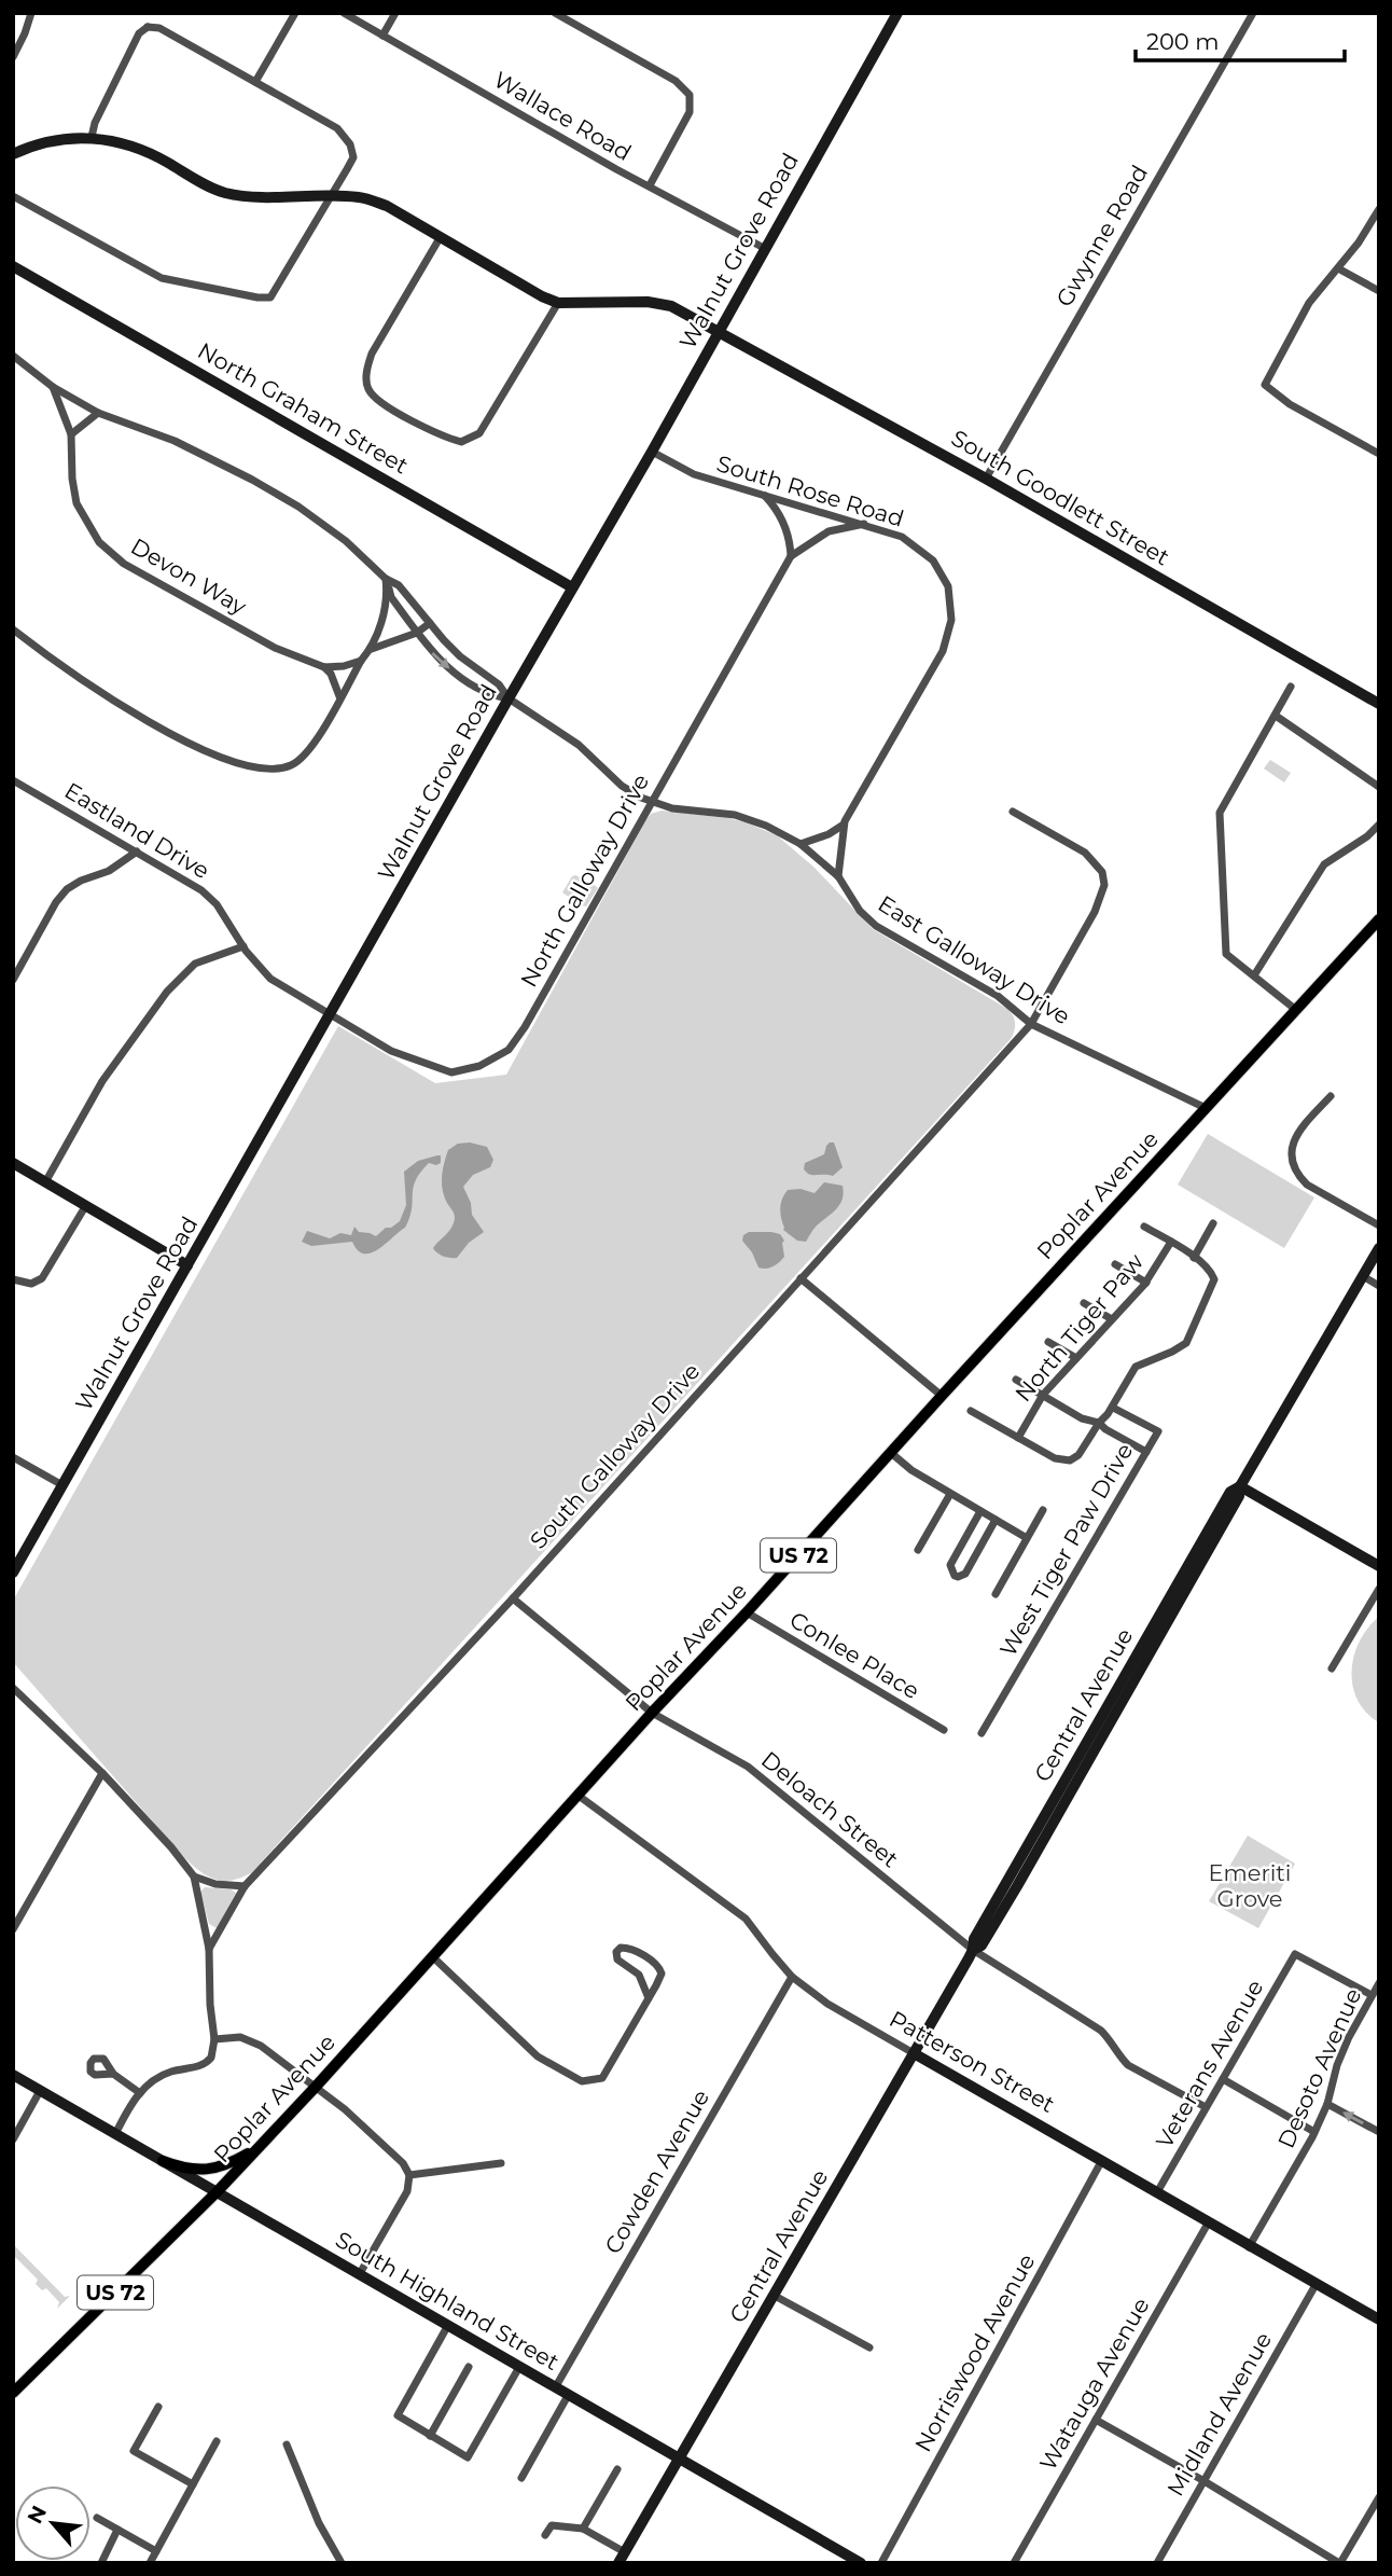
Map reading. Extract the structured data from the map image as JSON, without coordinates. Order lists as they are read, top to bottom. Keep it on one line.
{"streets":{"main road":["Walnut Grove Road","North Graham Street","South Goodlett Street","Poplar Avenue","US 72","Central Avenue","Patterson Street","South Highland Street"],"street":["Wallace Road","Gwynne Road","South Rose Road","Devon Way","Eastland Drive","North Galloway Drive","East Galloway Drive","North Tiger Paw","South Galloway Drive","West Tiger Paw Drive","Conlee Place","Deloach Street","Veterans Avenue","Desoto Avenue","Cowden Avenue","Norriswood Avenue","Watauga Avenue","Midland Avenue"]},"crossings":[["Wallace Road","Walnut Grove Road"],["Gwynne Road","South Goodlett Street"],["Walnut Grove Road","North Graham Street"],["Walnut Grove Road","South Rose Road"],["Walnut Grove Road","South Goodlett Street"],["Walnut Grove Road","Eastland Drive"],["Walnut Grove Road","North Galloway Drive"],["Walnut Grove Road","East Galloway Drive"],["South Rose Road","North Galloway Drive"],["South Rose Road","East Galloway Drive"],["Eastland Drive","North Galloway Drive"],["North Galloway Drive","East Galloway Drive"],["East Galloway Drive","Poplar Avenue"],["East Galloway Drive","South Galloway Drive"],["Poplar Avenue","Conlee Place"],["Poplar Avenue","Deloach Street"],["Poplar Avenue","Patterson Street"],["Poplar Avenue","South Highland Street"],["South Galloway Drive","Deloach Street"],["Central Avenue","Deloach Street"],["Central Avenue","Patterson Street"],["Central Avenue","South Highland Street"],["Deloach Street","Veterans Avenue"],["Patterson Street","Veterans Avenue"],["Patterson Street","Desoto Avenue"],["Patterson Street","Cowden Avenue"],["Patterson Street","Norriswood Avenue"],["Patterson Street","Watauga Avenue"],["Patterson Street","Midland Avenue"],["Veterans Avenue","Desoto Avenue"],["Cowden Avenue","South Highland Street"]],"parks":["Emeriti Grove"],"scale_bar":"200 m","north":"top left"}
